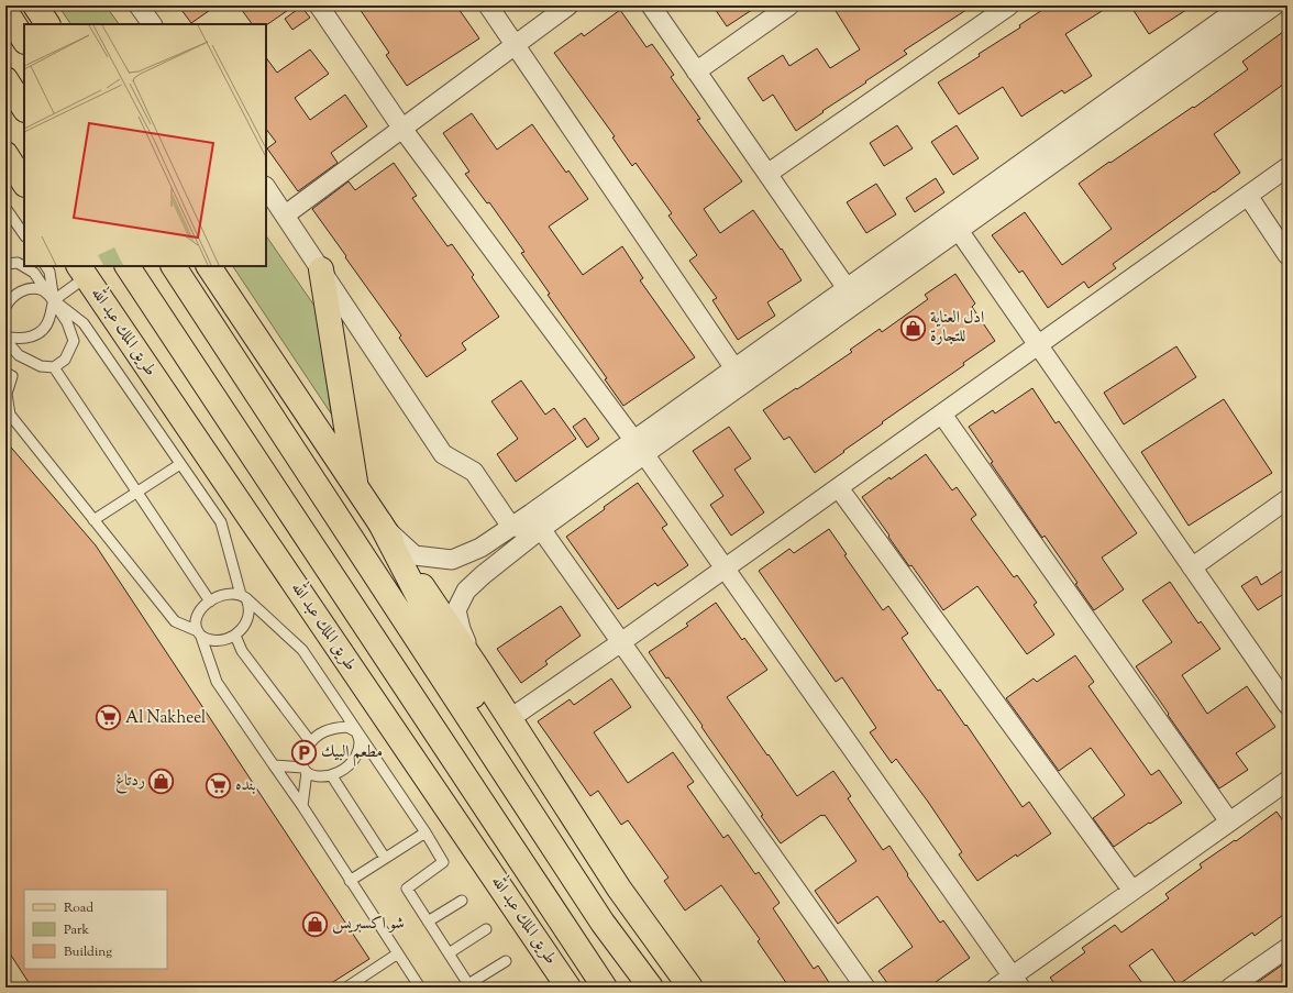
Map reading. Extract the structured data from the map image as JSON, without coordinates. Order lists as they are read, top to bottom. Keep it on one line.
{"streets":{"main road":["طريق الملك عبد الله"]},"places":{"shop":["ادل العناية للتجارة","ردتاغ","شو اكسبريس"],"supermarket":["Al Nakheel","بنده"],"parking":["مطعم البيك"]},"legend":["Road","Park","Building"]}
